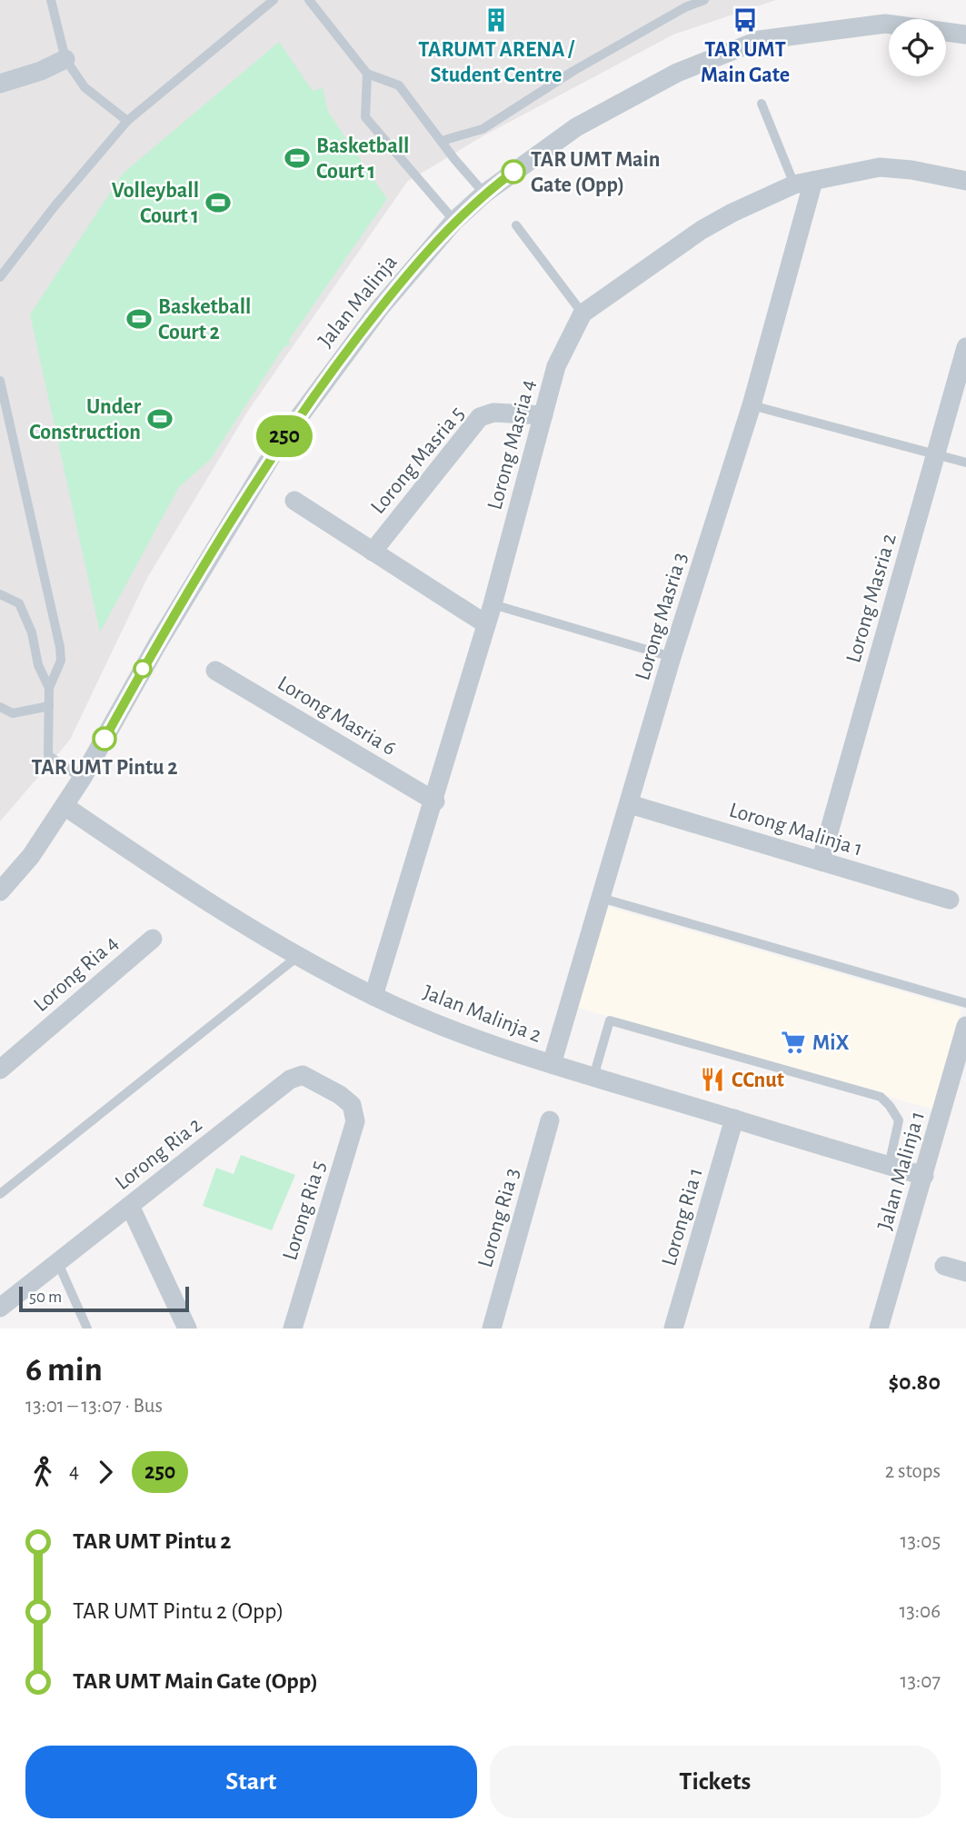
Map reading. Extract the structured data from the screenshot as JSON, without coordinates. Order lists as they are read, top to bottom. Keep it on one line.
{"streets":{"street":["Jalan Malinja","Lorong Masria 4","Lorong Masria 5","Lorong Masria 2","Lorong Masria 3","Lorong Masria 6","Lorong Malinja 1","Lorong Ria 4","Jalan Malinja 2","Lorong Ria 2","Jalan Malinja 1","Lorong Ria 5","Lorong Ria 1","Lorong Ria 3"]},"crossings":[["Jalan Malinja","Jalan Malinja 2"],["Lorong Masria 4","Lorong Masria 5"],["Lorong Masria 4","Lorong Masria 3"],["Lorong Masria 4","Lorong Masria 6"],["Lorong Masria 4","Jalan Malinja 2"],["Lorong Masria 2","Lorong Malinja 1"],["Lorong Masria 3","Lorong Malinja 1"],["Lorong Masria 3","Jalan Malinja 2"],["Jalan Malinja 2","Jalan Malinja 1"],["Jalan Malinja 2","Lorong Ria 1"],["Lorong Ria 2","Lorong Ria 5"]],"places":{"building":["TARUMT ARENA / Student Centre"],"bus stop":["TAR UMT Main Gate"],"sports":["Basketball Court 1","Volleyball Court 1","Basketball Court 2","Under Construction"],"other":["TAR UMT Main Gate (Opp)","TAR UMT Pintu 2"],"supermarket":["MiX"],"restaurant":["CCnut"]},"lines":["bus line 250"],"scale_bar":"50 m","page":{"on_map":"250","scale":"50 m","heading":["6 min","13:01 – 13:07 · Bus","$0.80"],"legs":["4","250","2 stops"],"list":[{"name":"TAR UMT Pintu 2","value":"13:05"},{"name":"TAR UMT Pintu 2 (Opp)","value":"13:06"},{"name":"TAR UMT Main Gate (Opp)","value":"13:07"}],"buttons":["Start","Tickets"]}}
